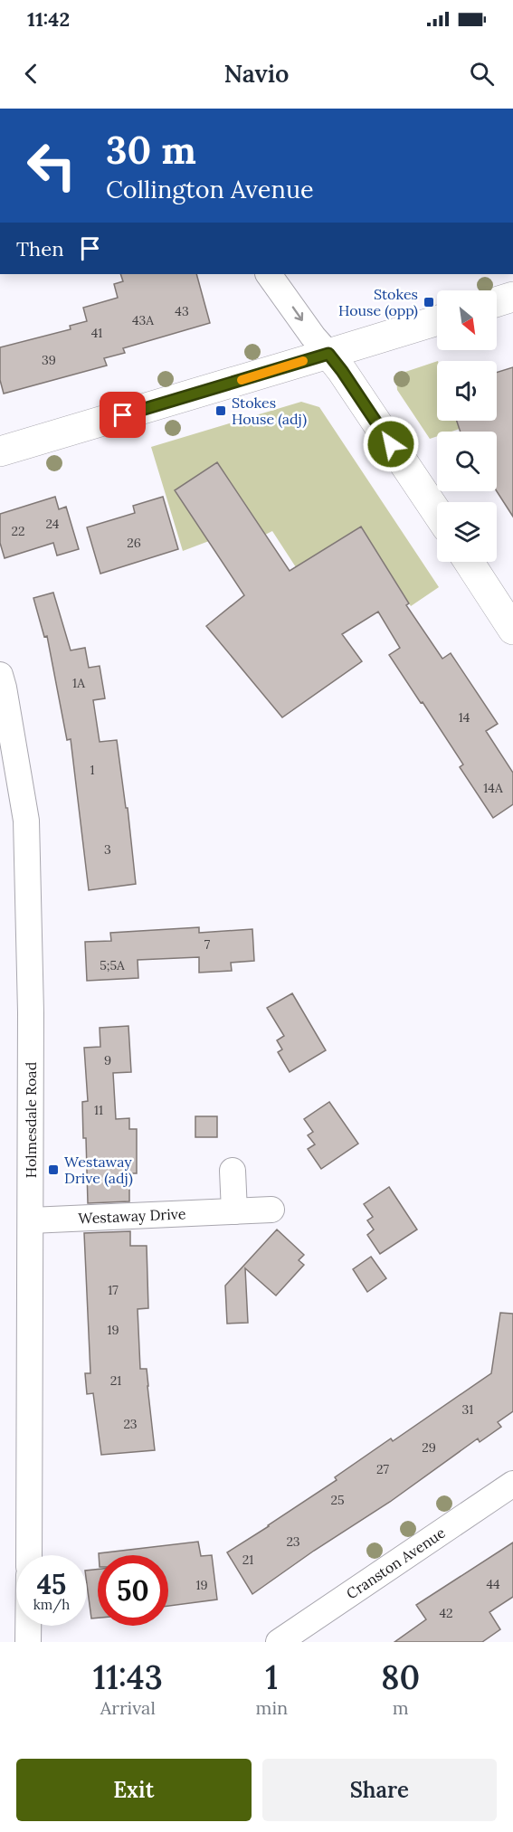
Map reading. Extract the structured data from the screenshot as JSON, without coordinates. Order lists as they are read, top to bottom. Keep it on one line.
{"streets":{"street":["Holmesdale Road","Westaway Drive","Cranston Avenue"]},"crossings":[["Holmesdale Road","Westaway Drive"]],"places":{"transit":["Stokes House (opp)","Stokes House (adj)","Westaway Drive (adj)"]},"house_numbers":["43","43A","41","39","24","22","26","1A","14","1","14A","3","7","5;5A","9","11","17","19","21","31","23","29","27","25","23","21","44","19","42"],"north":"bottom right","page":{"status":"11:42","header":"Navio","turn":["30 m","Collington Avenue"],"then":"Then","speed":"45 km/h","limit":"50","eta":["11:43","Arrival","1","min","80","m"],"buttons":["Exit","Share"]}}
